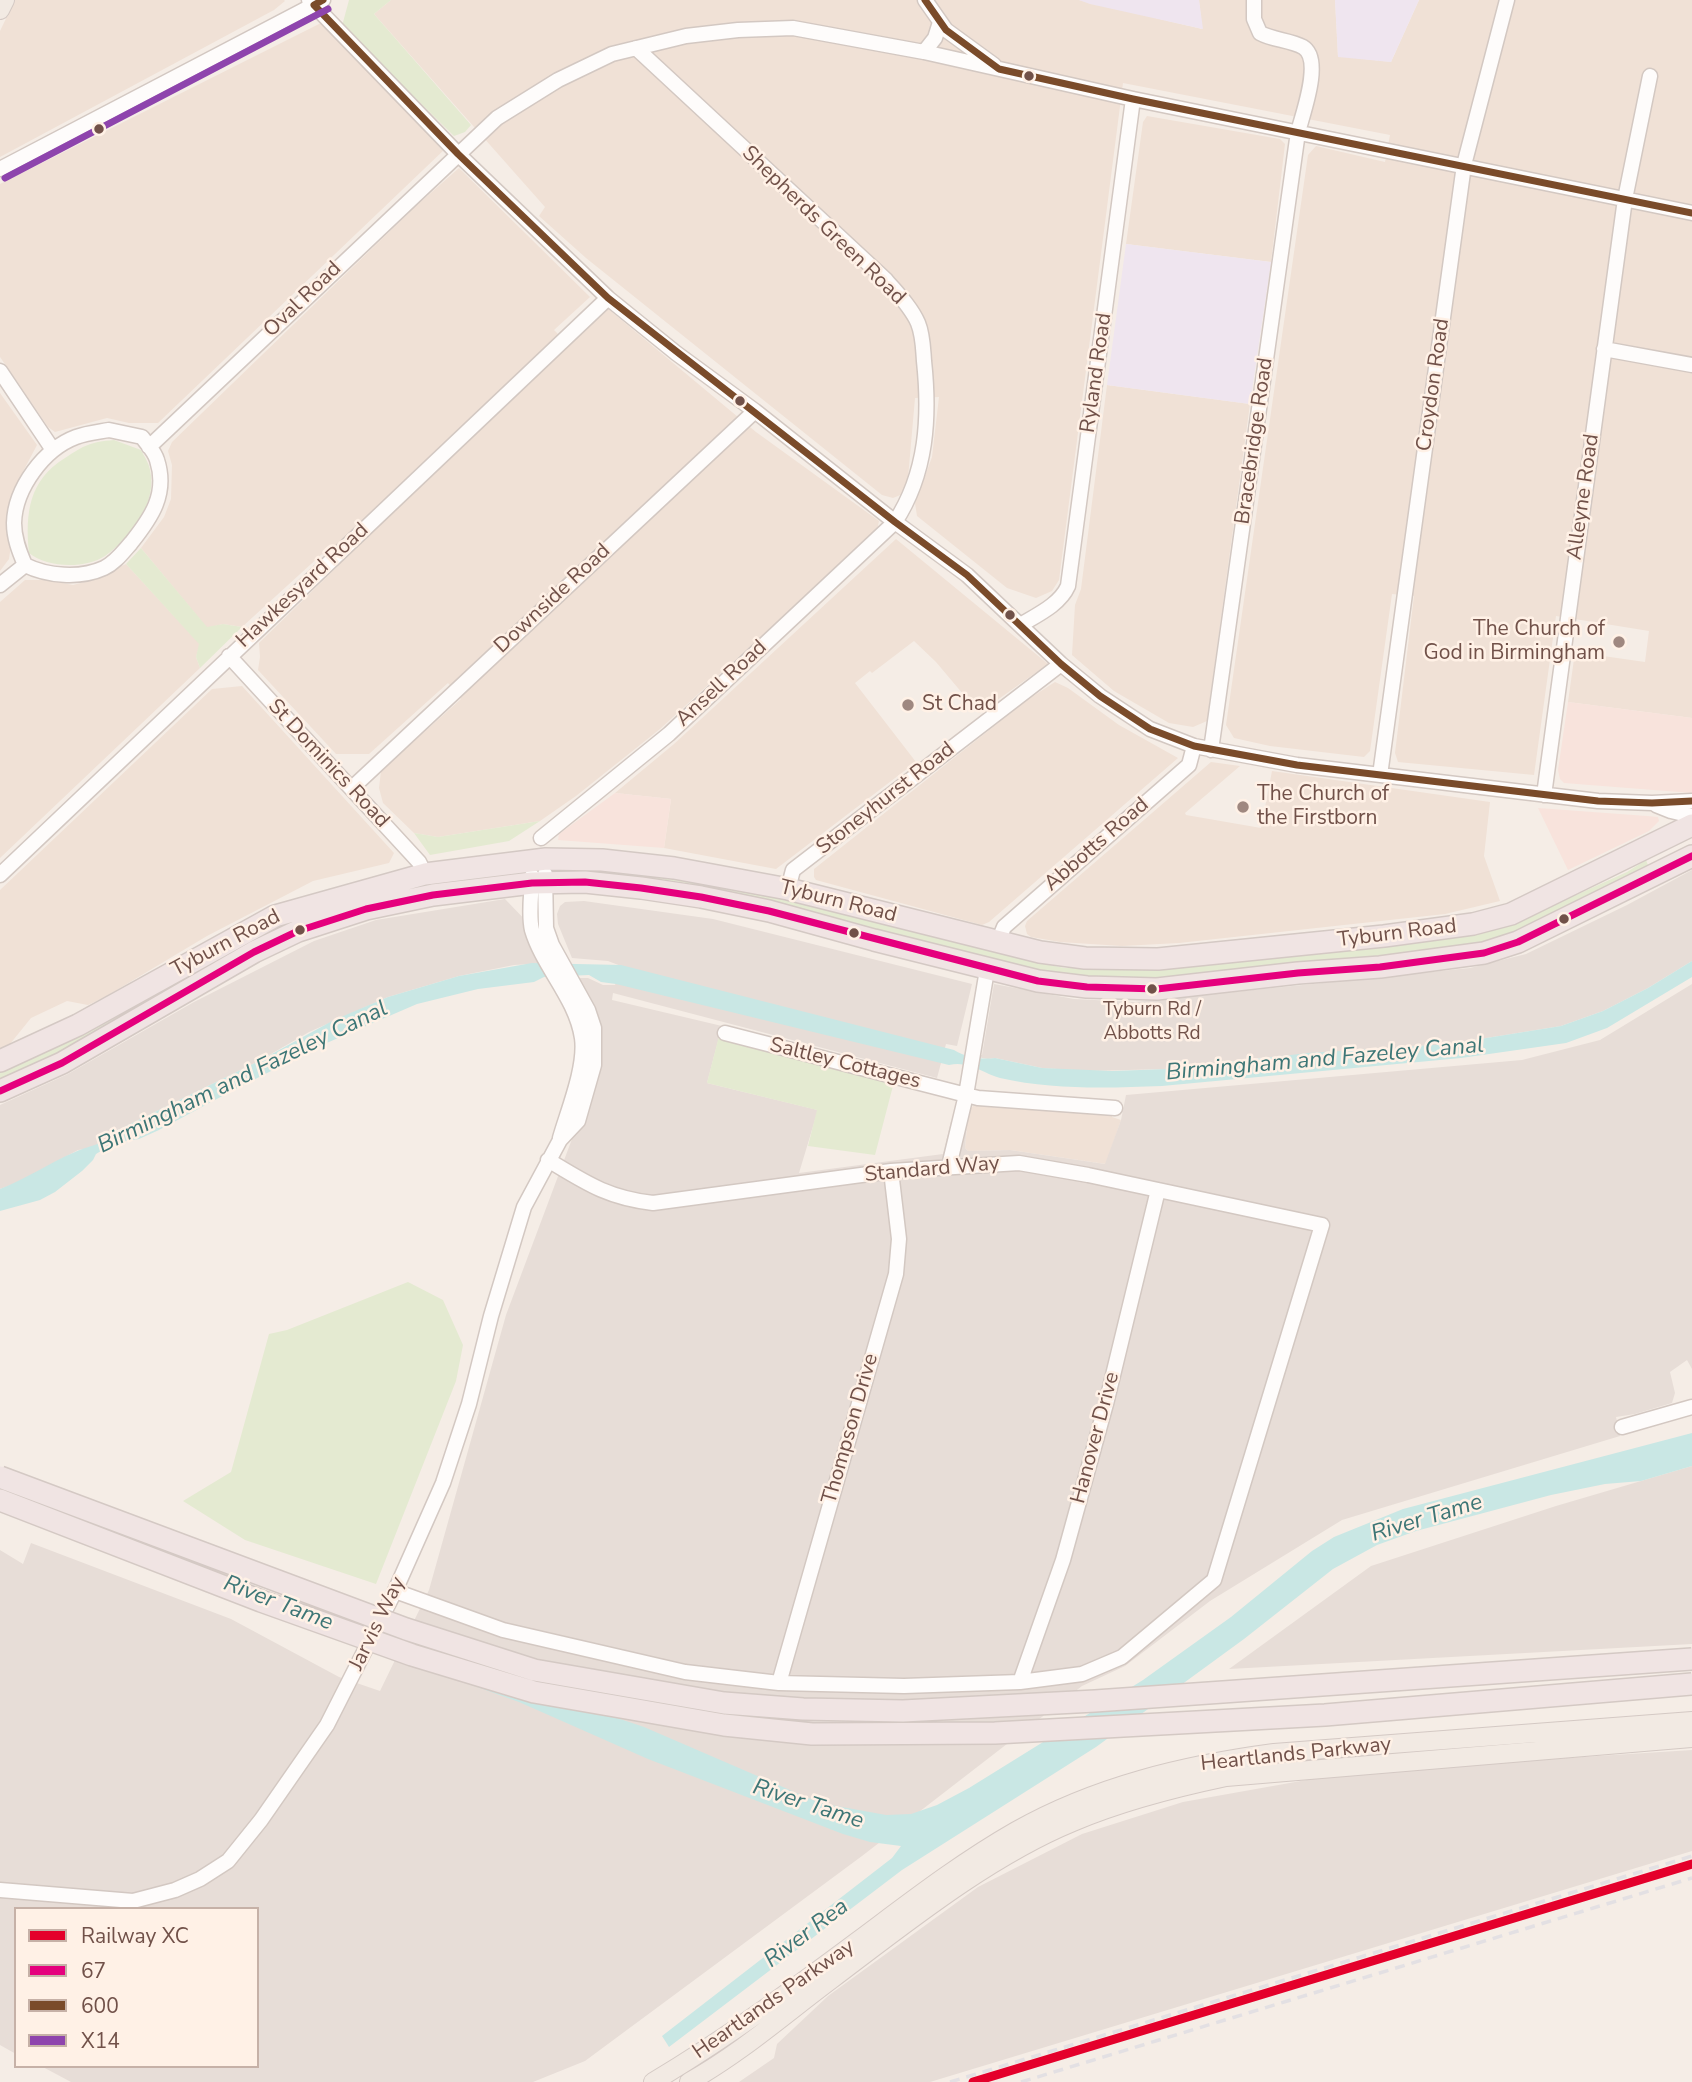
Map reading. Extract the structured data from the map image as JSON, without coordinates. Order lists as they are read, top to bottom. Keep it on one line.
{"streets":{"highway":["Tyburn Road"],"main road":["Heartlands Parkway"],"street":["Shepherds Green Road","Oval Road","Ryland Road","Croydon Road","Bracebridge Road","Alleyne Road","Hawkesyard Road","Downside Road","Ansell Road","St Dominics Road","Stoneyhurst Road","Abbotts Road","Saltley Cottages","Standard Way","Thompson Drive","Hanover Drive","Jarvis Way"]},"crossings":[["Shepherds Green Road","Oval Road"],["Shepherds Green Road","Ansell Road"],["Oval Road","Ryland Road"],["Oval Road","Croydon Road"],["Oval Road","Bracebridge Road"],["Oval Road","Alleyne Road"],["Hawkesyard Road","St Dominics Road"],["Downside Road","St Dominics Road"],["Ansell Road","Tyburn Road"],["St Dominics Road","Tyburn Road"],["Stoneyhurst Road","Tyburn Road"],["Abbotts Road","Tyburn Road"],["Tyburn Road","Jarvis Way"],["Standard Way","Thompson Drive"],["Standard Way","Hanover Drive"],["Standard Way","Jarvis Way"]],"water":["Birmingham and Fazeley Canal","River Tame","River Rea"],"places":["The Church of God in Birmingham","St Chad","The Church of the Firstborn","Tyburn Rd / Abbotts Rd"],"lines":["transit line 600","transit line X14","transit line 67","rail line XC"],"legend":["Railway XC","67","600","X14"]}
